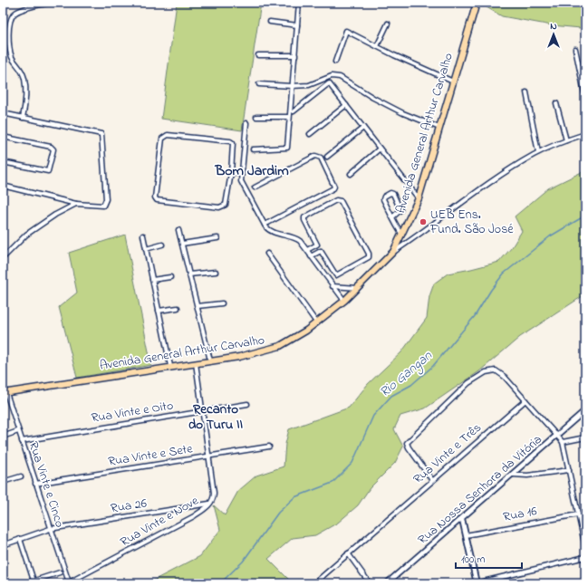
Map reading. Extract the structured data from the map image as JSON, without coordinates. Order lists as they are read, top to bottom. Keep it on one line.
{"streets":{"main road":["Avenida General Arthur Carvalho"],"street":["Rua Vinte e Oito","Rua Vinte e Três","Rua Vinte e Sete","Rua Vinte e Cinco","Rua Nossa Senhora da Vitória","Rua 26","Rua 16","Rua Vinte e Nove"]},"crossings":[["Avenida General Arthur Carvalho","Rua Vinte e Cinco"],["Avenida General Arthur Carvalho","Rua Vinte e Nove"],["Rua Vinte e Oito","Rua Vinte e Cinco"],["Rua Vinte e Oito","Rua Vinte e Nove"],["Rua Vinte e Sete","Rua Vinte e Cinco"],["Rua Vinte e Sete","Rua Vinte e Nove"],["Rua Vinte e Cinco","Rua 26"],["Rua Vinte e Cinco","Rua Vinte e Nove"],["Rua 26","Rua Vinte e Nove"]],"districts":["Bom Jardim","Recanto do Turu II"],"water":["Rio Gangan"],"places":["UEB Ens. Fund. São José"],"scale_bar":"100 m","north":"top"}
